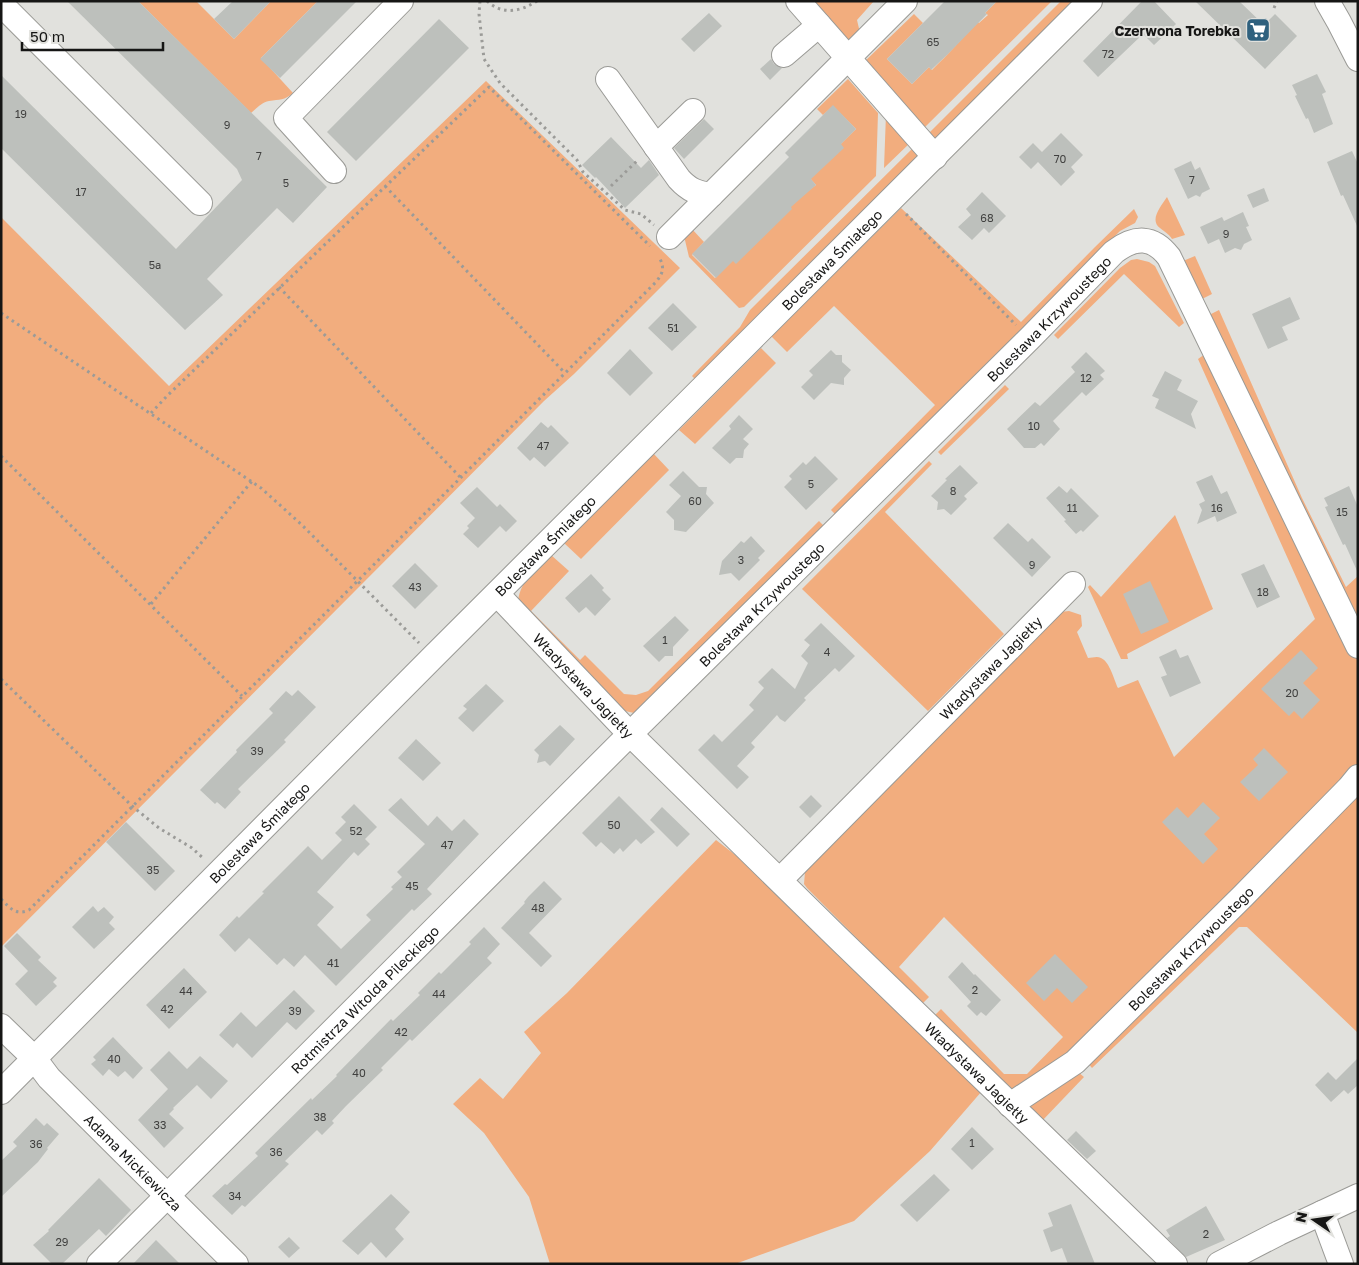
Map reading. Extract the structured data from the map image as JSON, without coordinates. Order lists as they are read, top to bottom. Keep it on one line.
{"streets":{"street":["Bolesława Śmiałego","Bolesława Krzywoustego","Władysława Jagiełły","Rotmistrza Witolda Pileckiego","Adama Mickiewicza"]},"crossings":[["Bolesława Śmiałego","Władysława Jagiełły"],["Bolesława Śmiałego","Adama Mickiewicza"],["Bolesława Krzywoustego","Władysława Jagiełły"],["Bolesława Krzywoustego","Rotmistrza Witolda Pileckiego"],["Władysława Jagiełły","Rotmistrza Witolda Pileckiego"],["Rotmistrza Witolda Pileckiego","Adama Mickiewicza"]],"places":{"supermarket":["Czerwona Torebka"]},"house_numbers":["65","72","19","9","7","70","7","5","17","68","9","5a","51","12","10","47","5","8","60","11","16","15","3","9","43","18","1","4","20","39","50","52","47","35","45","48","41","2","44","44","42","39","42","40","40","38","33","1","36","36","34","2","29"],"scale_bar":"50 m","north":"left"}
